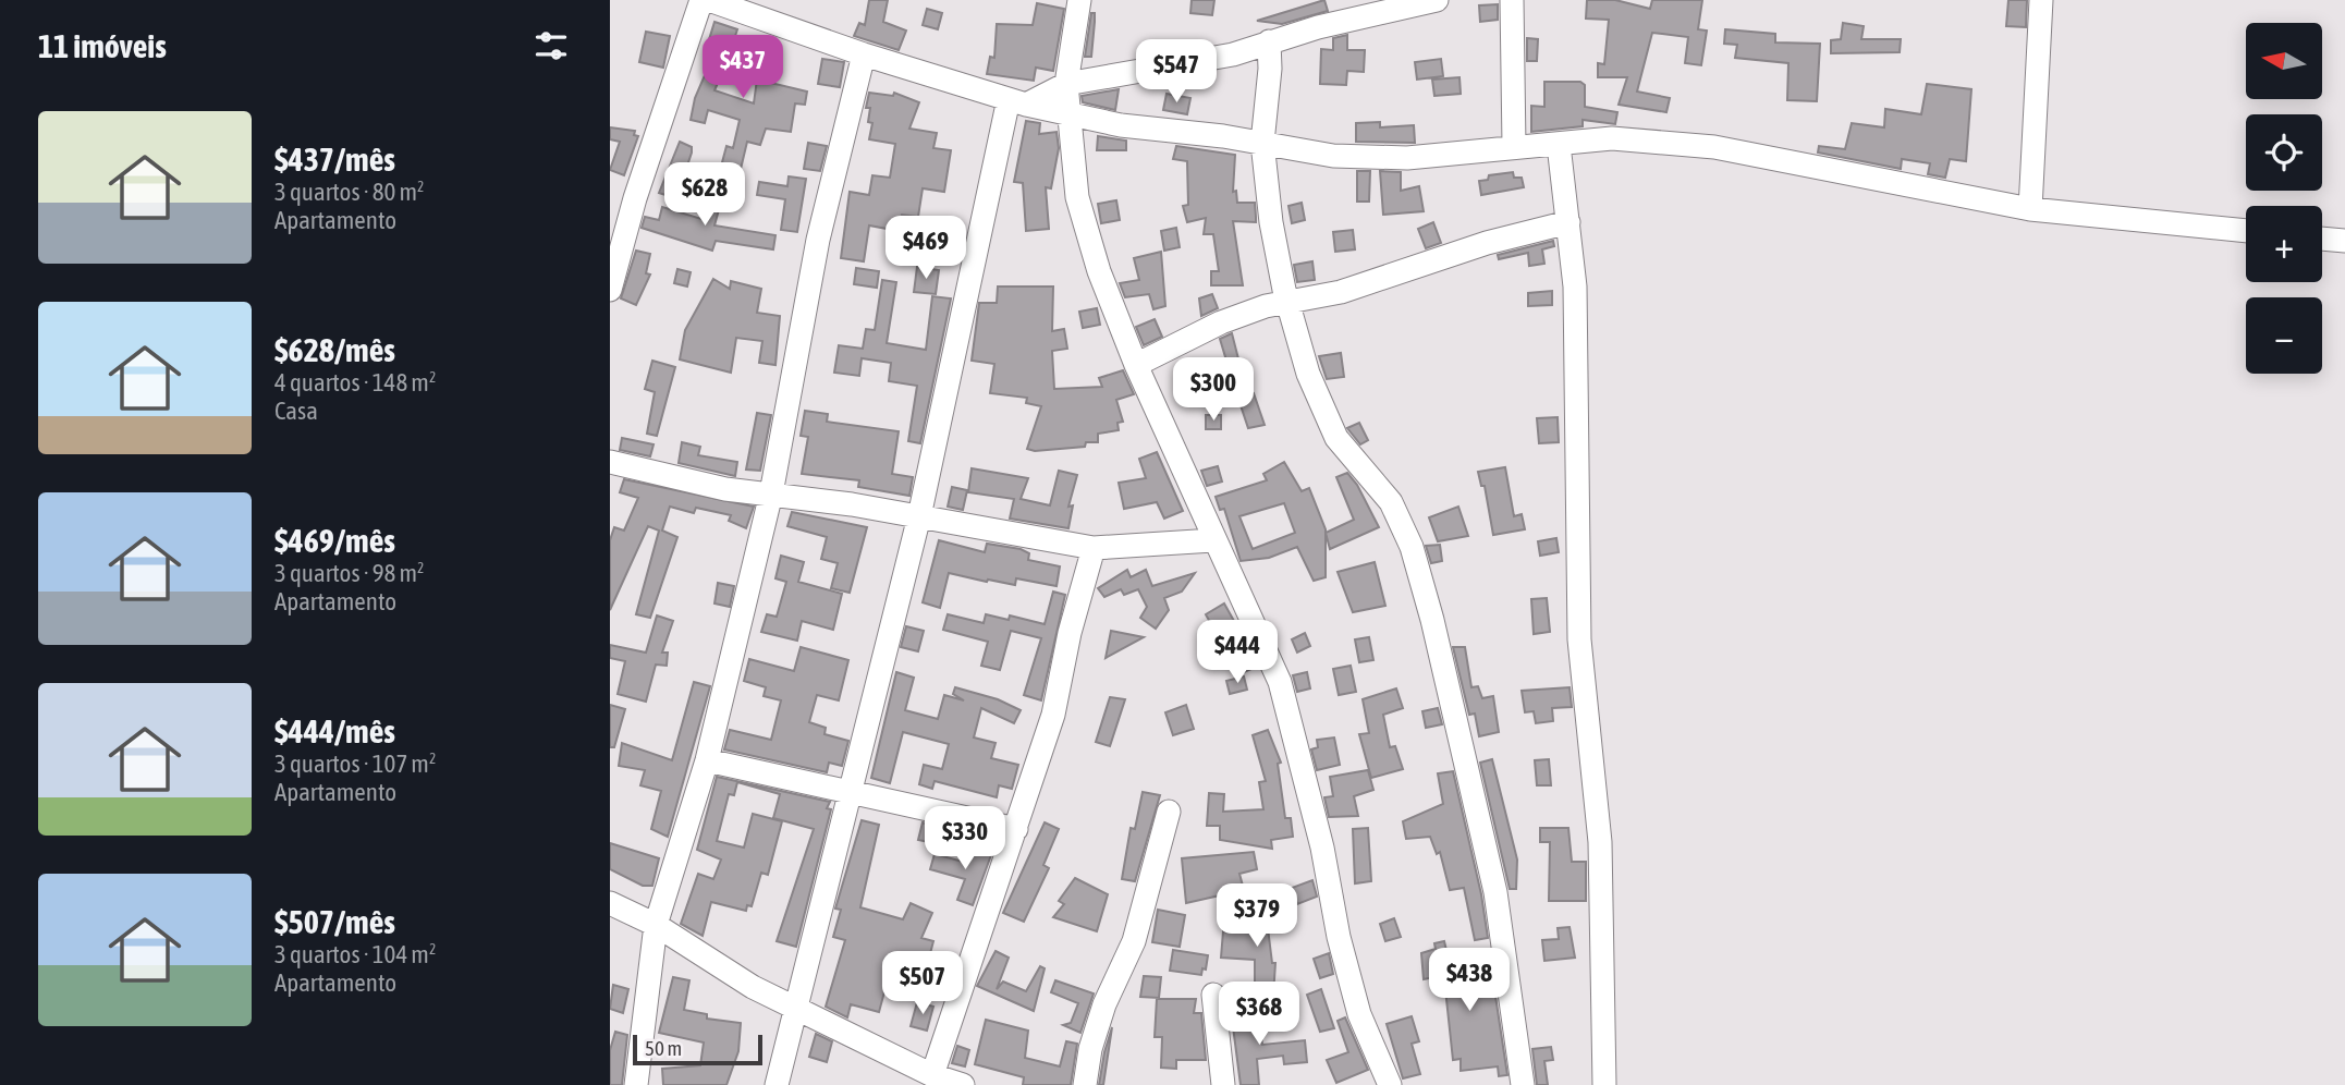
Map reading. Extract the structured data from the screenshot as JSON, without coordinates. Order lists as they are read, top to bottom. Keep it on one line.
{"scale_bar":"50 m","north":"left","page":{"heading":"11 imóveis","map_buttons":["+","−"],"price":["$437","$547","$628","$469","$300","$444","$330","$379","$438","$507","$368"],"list":[{"name":"$437/mês","note":"3 quartos · 80 m² · Apartamento"},{"name":"$628/mês","note":"4 quartos · 148 m² · Casa"},{"name":"$469/mês","note":"3 quartos · 98 m² · Apartamento"},{"name":"$444/mês","note":"3 quartos · 107 m² · Apartamento"},{"name":"$507/mês","note":"3 quartos · 104 m² · Apartamento"}],"scale":"50 m"}}
